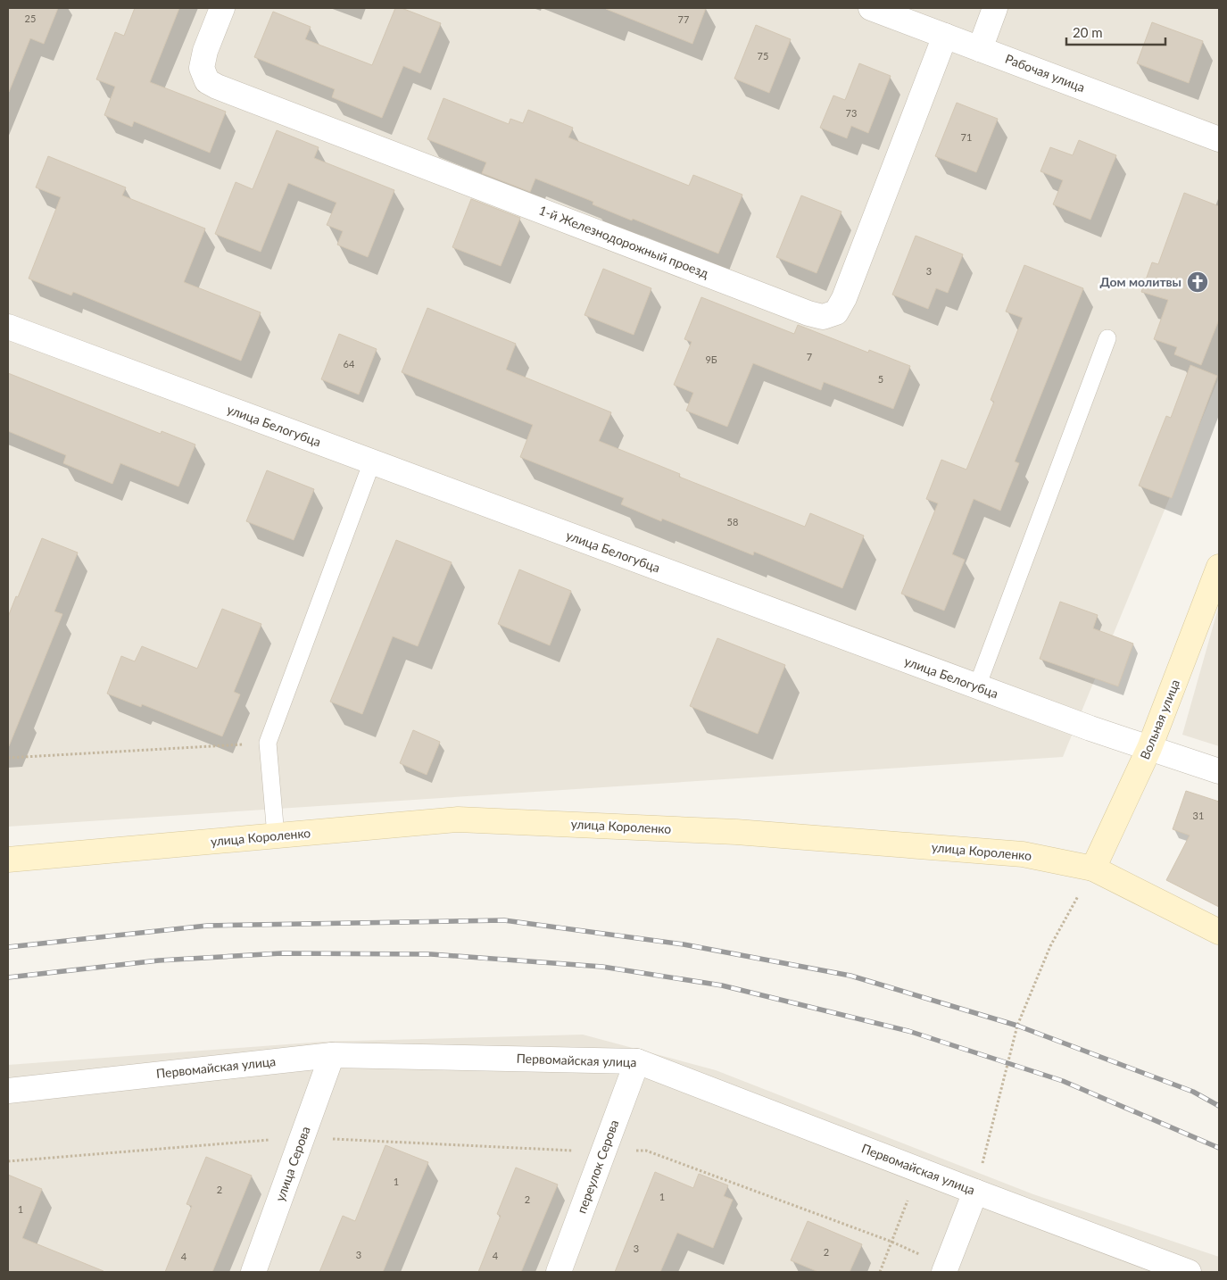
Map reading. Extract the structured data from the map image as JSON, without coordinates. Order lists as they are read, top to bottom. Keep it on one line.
{"streets":{"street":["Рабочая улица","1-й Железнодорожный проезд","улица Белогубца","Вольная улица","улица Короленко","Первомайская улица","улица Серова","переулок Серова"]},"crossings":[["Рабочая улица","1-й Железнодорожный проезд"],["улица Белогубца","Вольная улица"],["Вольная улица","улица Короленко"],["Первомайская улица","улица Серова"],["Первомайская улица","переулок Серова"]],"places":{"church":["Дом молитвы"]},"house_numbers":["25","77","75","73","71","3","7","9Б","64","5","58","31","1","2","1","2","1","3","2","3","4","4"],"scale_bar":"20 m"}
